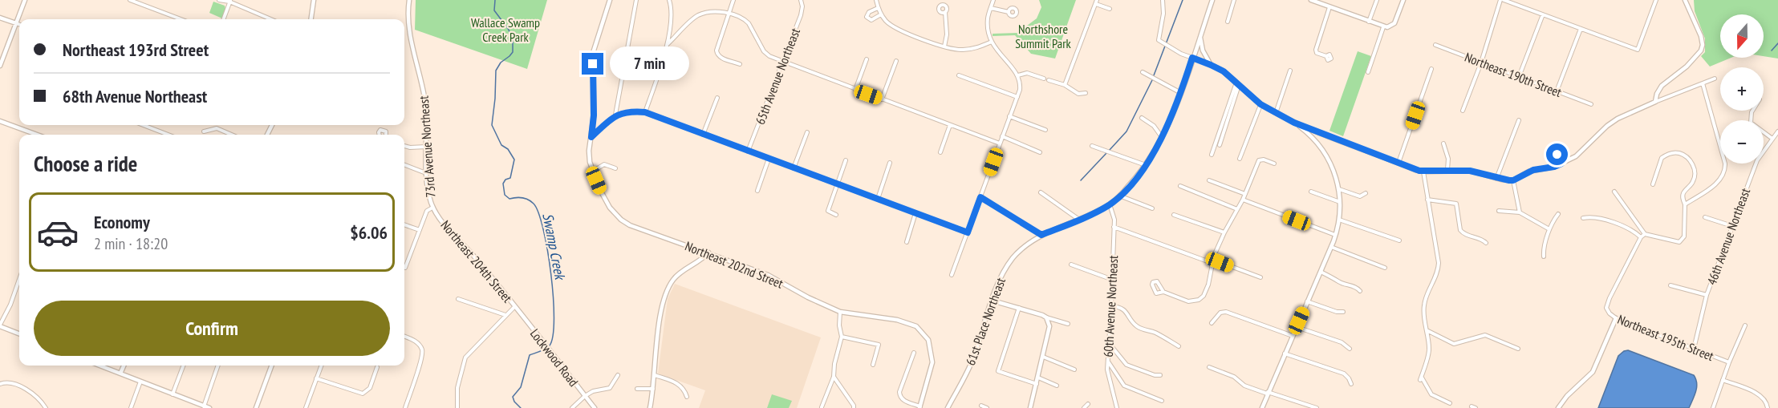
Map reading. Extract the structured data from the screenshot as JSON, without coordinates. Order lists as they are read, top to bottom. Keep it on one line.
{"streets":{"street":["Northeast 190th Street","65th Avenue Northeast","73rd Avenue Northeast","46th Avenue Northeast","Northeast 204th Street","Northeast 202nd Street","60th Avenue Northeast","61st Place Northeast","Northeast 195th Street","Lockwood Road"]},"crossings":[["73rd Avenue Northeast","Northeast 204th Street"],["46th Avenue Northeast","Northeast 195th Street"],["Northeast 204th Street","Lockwood Road"],["60th Avenue Northeast","61st Place Northeast"]],"water":["Swamp Creek"],"parks":["Wallace Swamp Creek Park","Northshore Summit Park"],"north":"bottom","page":{"map_buttons":["+","−"],"banner":["Northeast 193rd Street","68th Avenue Northeast"],"bubble":"7 min","heading":"Choose a ride","list":[{"name":"Economy","note":"2 min · 18:20","value":"$6.06"}],"buttons":"Confirm"}}
